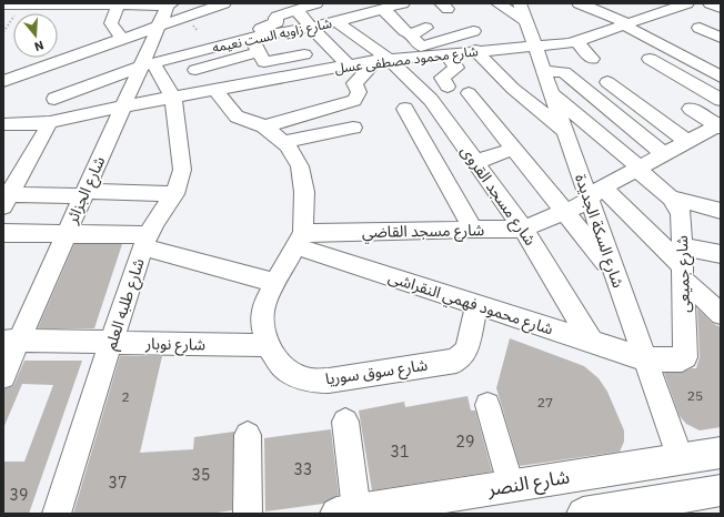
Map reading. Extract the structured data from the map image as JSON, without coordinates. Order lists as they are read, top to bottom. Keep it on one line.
{"streets":{"main road":["شارع النصر"],"street":["شارع زاويه الست نعيمه","شارع محمود مصطفى عسل","شارع الجزائر","شارع مسجد القروى","شارع مسجد القاضي","شارع السكة الجديدة","شارع جميعى","شارع محمود فهمي النقراشى","شارع طلبه العلم","شارع نوبار","شارع سوق سوريا"]},"crossings":[["شارع زاويه الست نعيمه","شارع الجزائر"],["شارع زاويه الست نعيمه","شارع مسجد القروى"],["شارع محمود مصطفى عسل","شارع الجزائر"],["شارع محمود مصطفى عسل","شارع مسجد القروى"],["شارع محمود مصطفى عسل","شارع السكة الجديدة"],["شارع محمود مصطفى عسل","شارع طلبه العلم"],["شارع الجزائر","شارع نوبار"],["شارع مسجد القروى","شارع مسجد القاضي"],["شارع مسجد القروى","شارع محمود فهمي النقراشى"],["شارع مسجد القاضي","شارع السكة الجديدة"],["شارع مسجد القاضي","شارع جميعى"],["شارع مسجد القاضي","شارع محمود فهمي النقراشى"],["شارع مسجد القاضي","شارع سوق سوريا"],["شارع السكة الجديدة","شارع جميعى"],["شارع السكة الجديدة","شارع محمود فهمي النقراشى"],["شارع السكة الجديدة","شارع النصر"],["شارع جميعى","شارع محمود فهمي النقراشى"],["شارع محمود فهمي النقراشى","شارع سوق سوريا"],["شارع طلبه العلم","شارع نوبار"],["شارع نوبار","شارع سوق سوريا"]],"house_numbers":["25","2","27","29","31","33","35","37","39"],"north":"bottom"}
